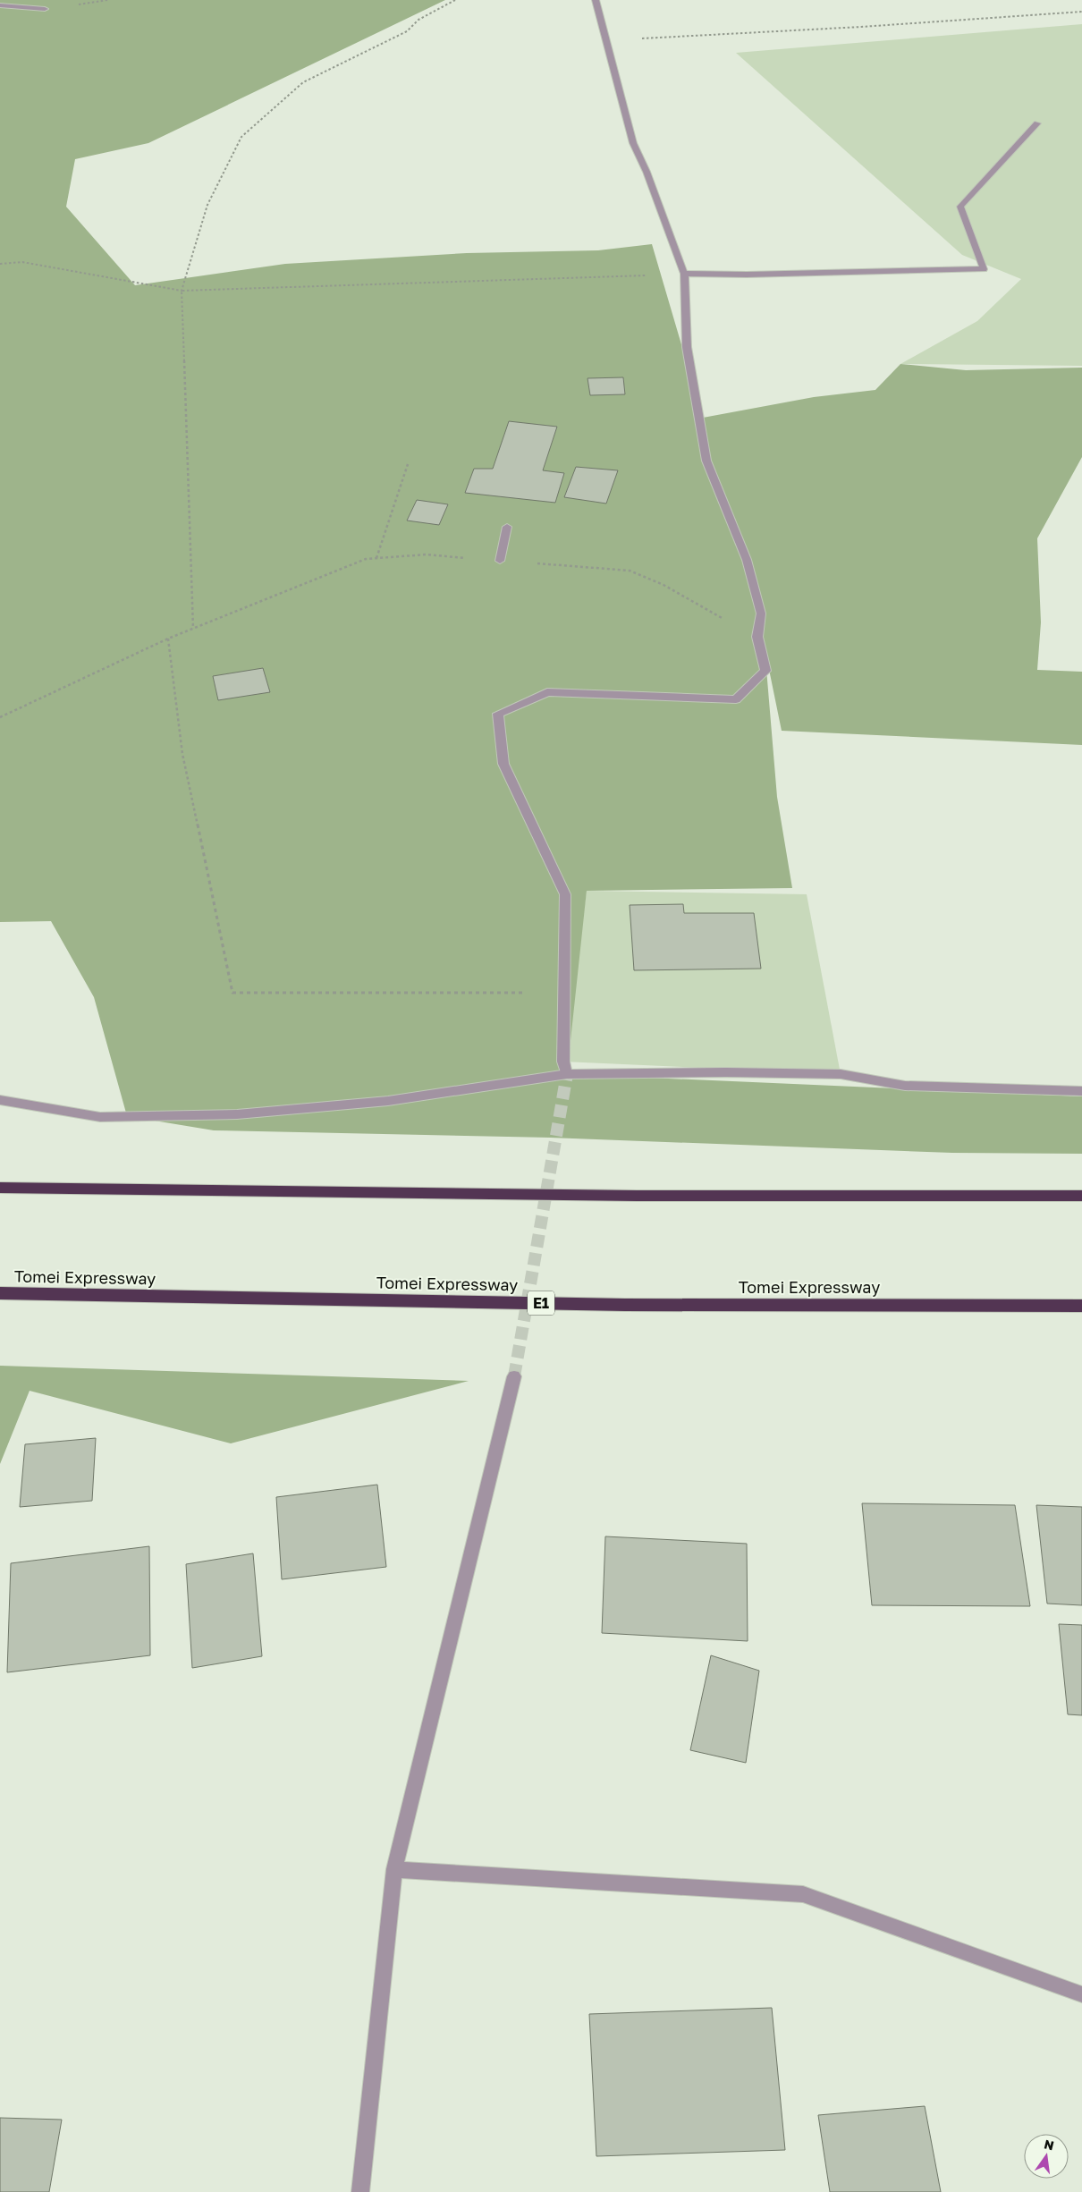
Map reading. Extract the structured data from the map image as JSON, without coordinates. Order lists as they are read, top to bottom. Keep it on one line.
{"streets":{"highway":["Tomei Expressway","E1"]},"north":"top"}
